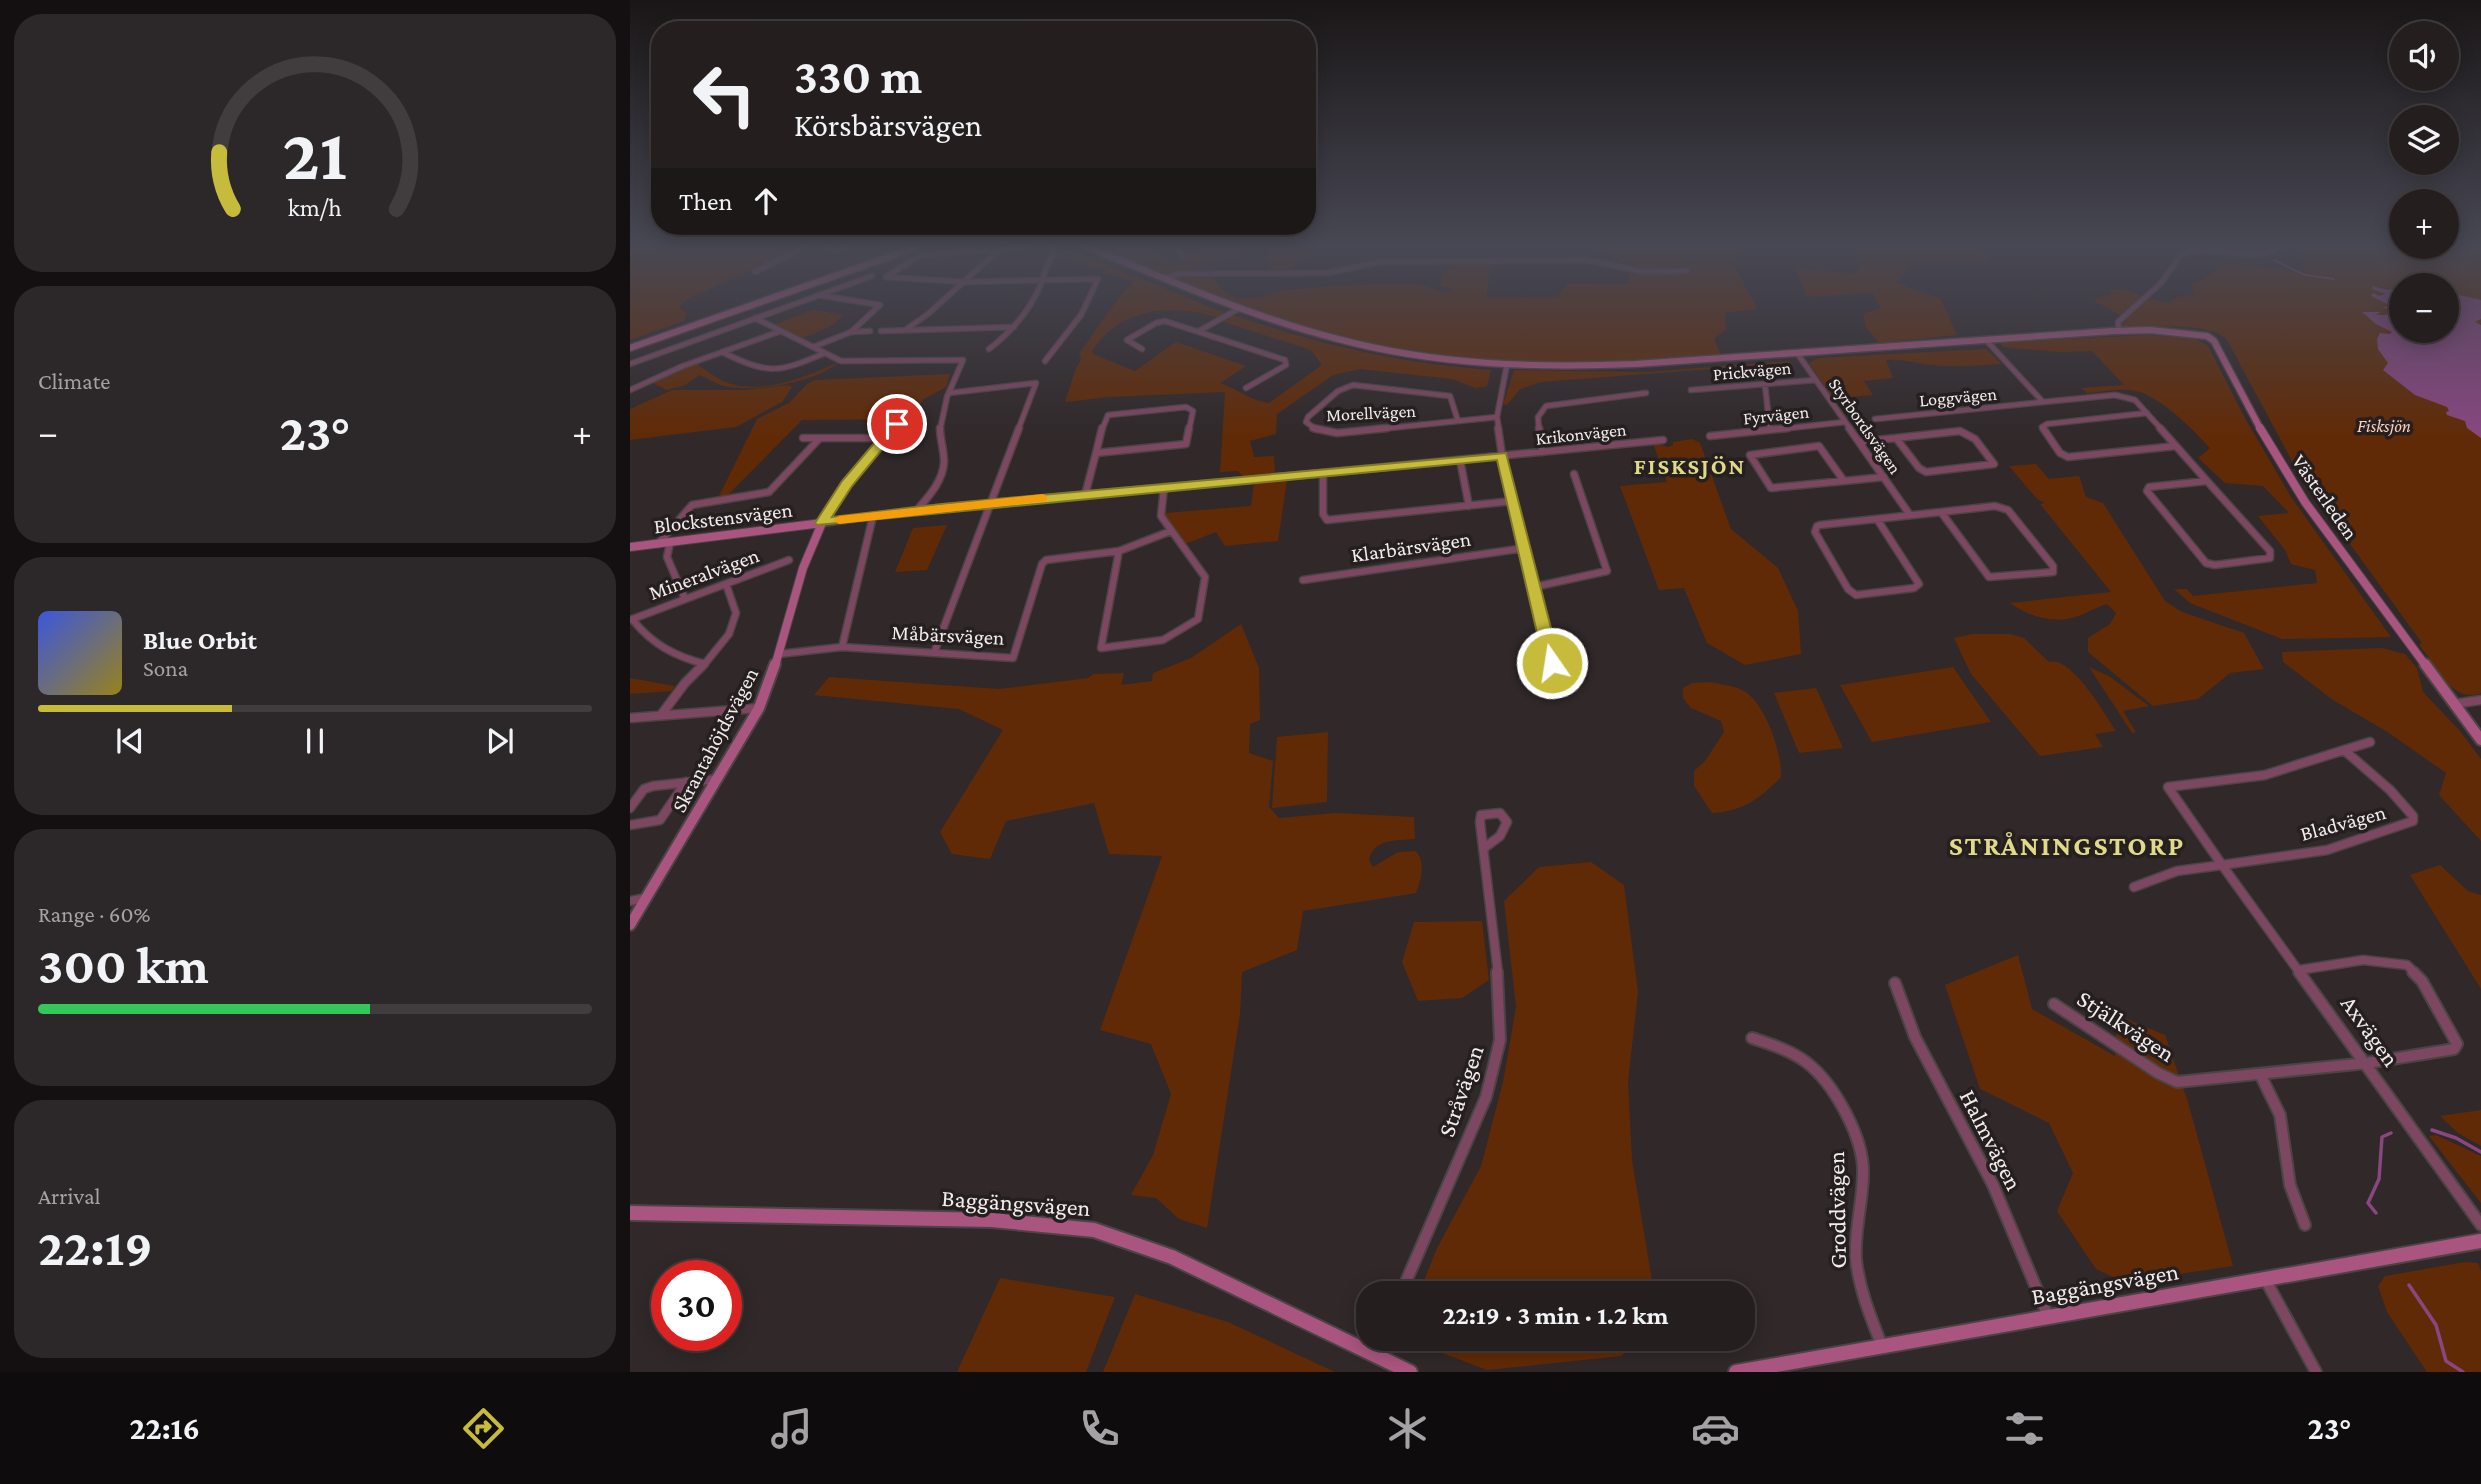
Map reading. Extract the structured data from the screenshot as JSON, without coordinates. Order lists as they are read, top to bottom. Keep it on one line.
{"streets":{"street":["Prickvägen","Loggvägen","Morellvägen","Fyrvägen","Styrbordsvägen","Krikonvägen","Västerleden","Blockstensvägen","Klarbärsvägen","Mineralvägen","Måbärsvägen","Skrantahöjdsvägen","Bladvägen","Stjälkvägen","Axvägen","Stråvägen","Halmvägen","Baggängsvägen","Groddvägen"]},"crossings":[["Prickvägen","Styrbordsvägen"],["Fyrvägen","Styrbordsvägen"],["Styrbordsvägen","Västerleden"],["Krikonvägen","Blockstensvägen"],["Blockstensvägen","Skrantahöjdsvägen"],["Måbärsvägen","Skrantahöjdsvägen"],["Bladvägen","Axvägen"],["Stjälkvägen","Axvägen"],["Halmvägen","Baggängsvägen"],["Baggängsvägen","Groddvägen"]],"districts":["FISKSJÖN","STRÅNINGSTORP"],"parks":["Fisksjön"],"page":{"map_buttons":["+","−"],"turn":["330 m","Körsbärsvägen"],"then":"Then","tile":["Climate",["Range · 60%","300 km"],["Arrival","22:19"]],"heat":["−","23°","+"],"song":["Blue Orbit","Sona"],"limit":"30","trip":"22:19 · 3 min · 1.2 km","tabs":["22:16","23°"],"gauge":["21","km/h"]}}
